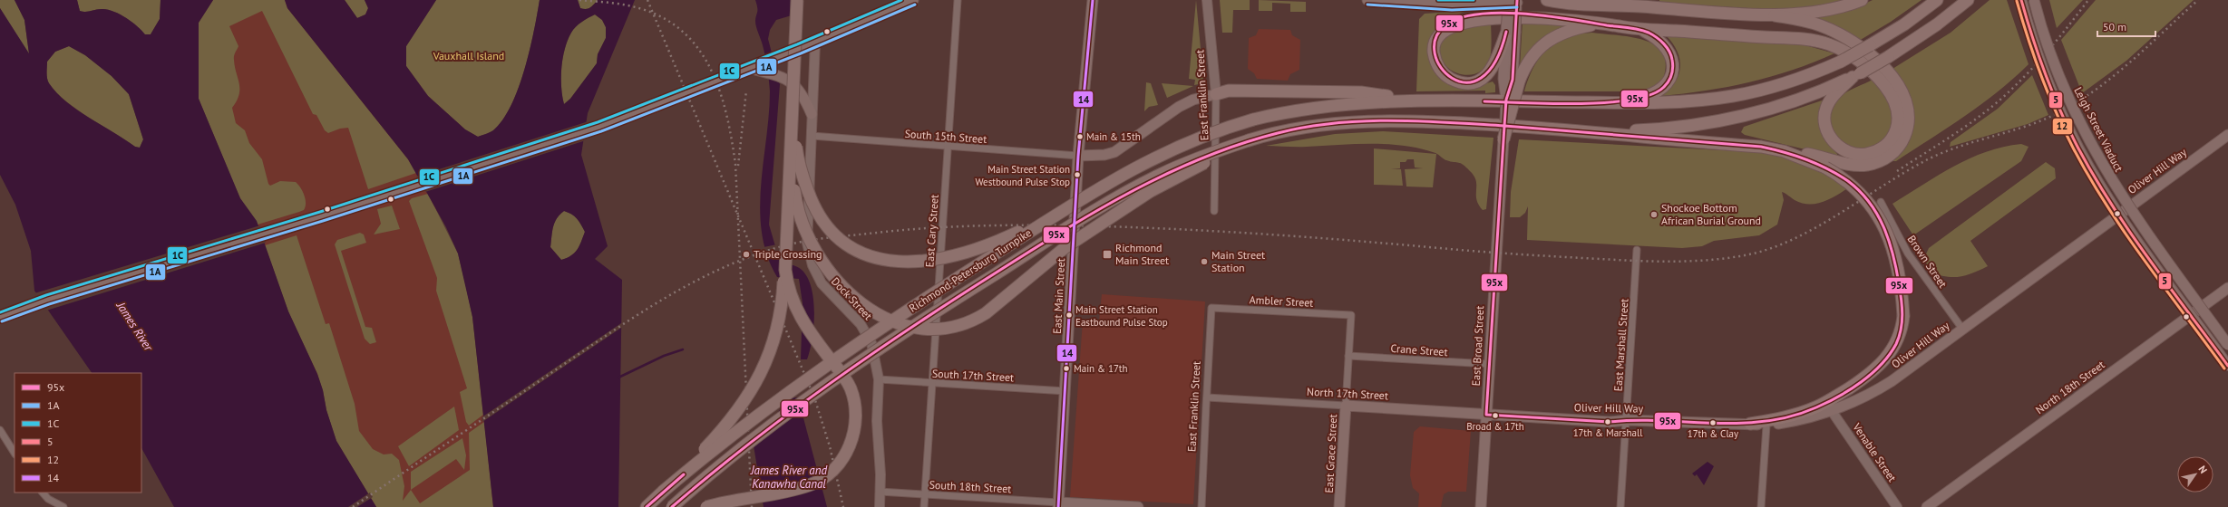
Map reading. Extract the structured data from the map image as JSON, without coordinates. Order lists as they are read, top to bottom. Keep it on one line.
{"streets":{"highway":["Richmond-Petersburg Turnpike"],"main road":["East Franklin Street","Leigh Street Viaduct","Oliver Hill Way","East Main Street","Dock Street","East Broad Street","North 18th Street","North 17th Street","Venable Street","East Grace Street"],"street":["South 15th Street","East Cary Street","Brown Street","Ambler Street","East Marshall Street","Crane Street","South 17th Street","South 18th Street"]},"crossings":[["East Franklin Street","Ambler Street"],["East Franklin Street","North 17th Street"],["South 15th Street","East Cary Street"],["South 15th Street","East Main Street"],["South 15th Street","Dock Street"],["Oliver Hill Way","Brown Street"],["Oliver Hill Way","East Marshall Street"],["Oliver Hill Way","East Broad Street"],["Oliver Hill Way","North 17th Street"],["Oliver Hill Way","Venable Street"],["East Cary Street","South 17th Street"],["East Cary Street","South 18th Street"],["East Main Street","South 17th Street"],["East Main Street","South 18th Street"],["Dock Street","South 17th Street"],["Dock Street","South 18th Street"],["Ambler Street","East Grace Street"],["East Broad Street","Crane Street"],["East Broad Street","North 17th Street"],["Crane Street","East Grace Street"],["North 17th Street","East Grace Street"]],"water":["James River","James River and Kanawha Canal"],"parks":["Vauxhall Island"],"places":{"other":["Main & 15th","Main Street Station Westbound Pulse Stop","Shockoe Bottom African Burial Ground","Triple Crossing","Main Street Station","Main Street Station Eastbound Pulse Stop","Main & 17th","Broad & 17th","17th & Marshall","17th & Clay"],"transit":["Richmond Main Street"]},"lines":["transit line 95x","transit line 1C","transit line 5","transit line 14","transit line 12","transit line 1A"],"legend":["95x","1A","1C","5","12","14"],"scale_bar":"50 m","north":"top right"}
